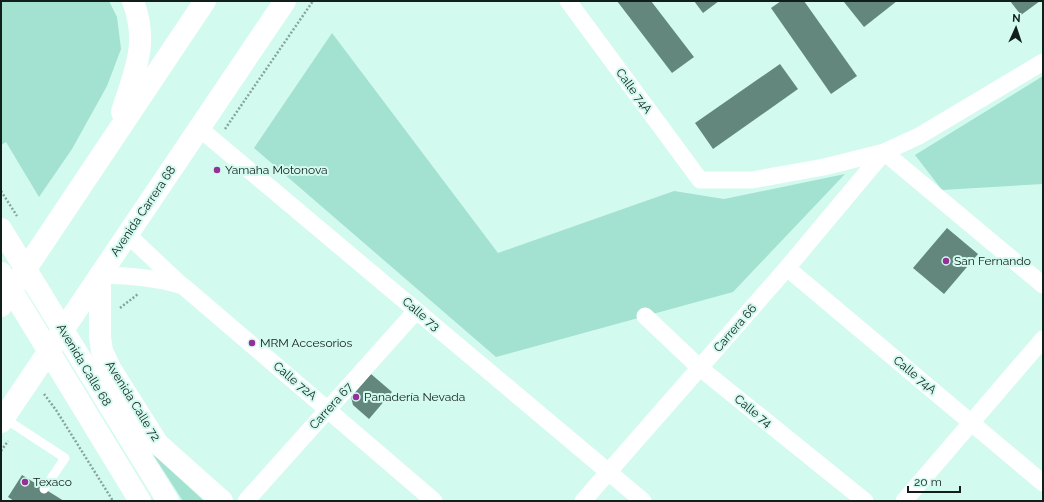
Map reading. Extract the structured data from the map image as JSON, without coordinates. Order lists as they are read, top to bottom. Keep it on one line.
{"streets":{"main road":["Avenida Carrera 68","Avenida Calle 68","Avenida Calle 72"],"street":["Calle 74A","Calle 73","Carrera 66","Calle 72A","Carrera 67","Calle 74"]},"crossings":[["Calle 74A","Carrera 66"],["Avenida Carrera 68","Calle 73"],["Avenida Carrera 68","Calle 72A"],["Avenida Carrera 68","Avenida Calle 72"],["Calle 73","Carrera 66"],["Calle 73","Carrera 67"],["Carrera 66","Calle 74"],["Calle 72A","Avenida Calle 72"],["Calle 72A","Carrera 67"]],"places":["Yamaha Motonova","San Fernando","MRM Accesorios","Panadería Nevada","Texaco"],"scale_bar":"20 m","north":"top"}
